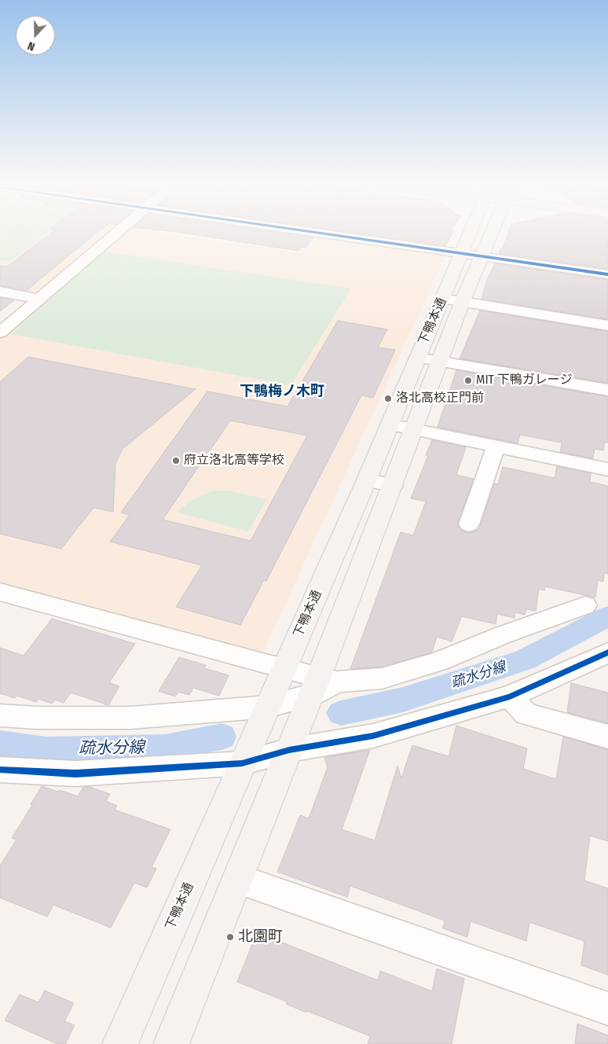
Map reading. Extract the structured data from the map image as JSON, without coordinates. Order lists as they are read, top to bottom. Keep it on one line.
{"streets":{"main road":["下鴨本通"]},"districts":["下鴨梅ノ木町"],"water":["疏水分線"],"places":["MIT 下鴨ガレージ","洛北高校正門前","府立洛北高等学校","北園町"],"north":"bottom"}
